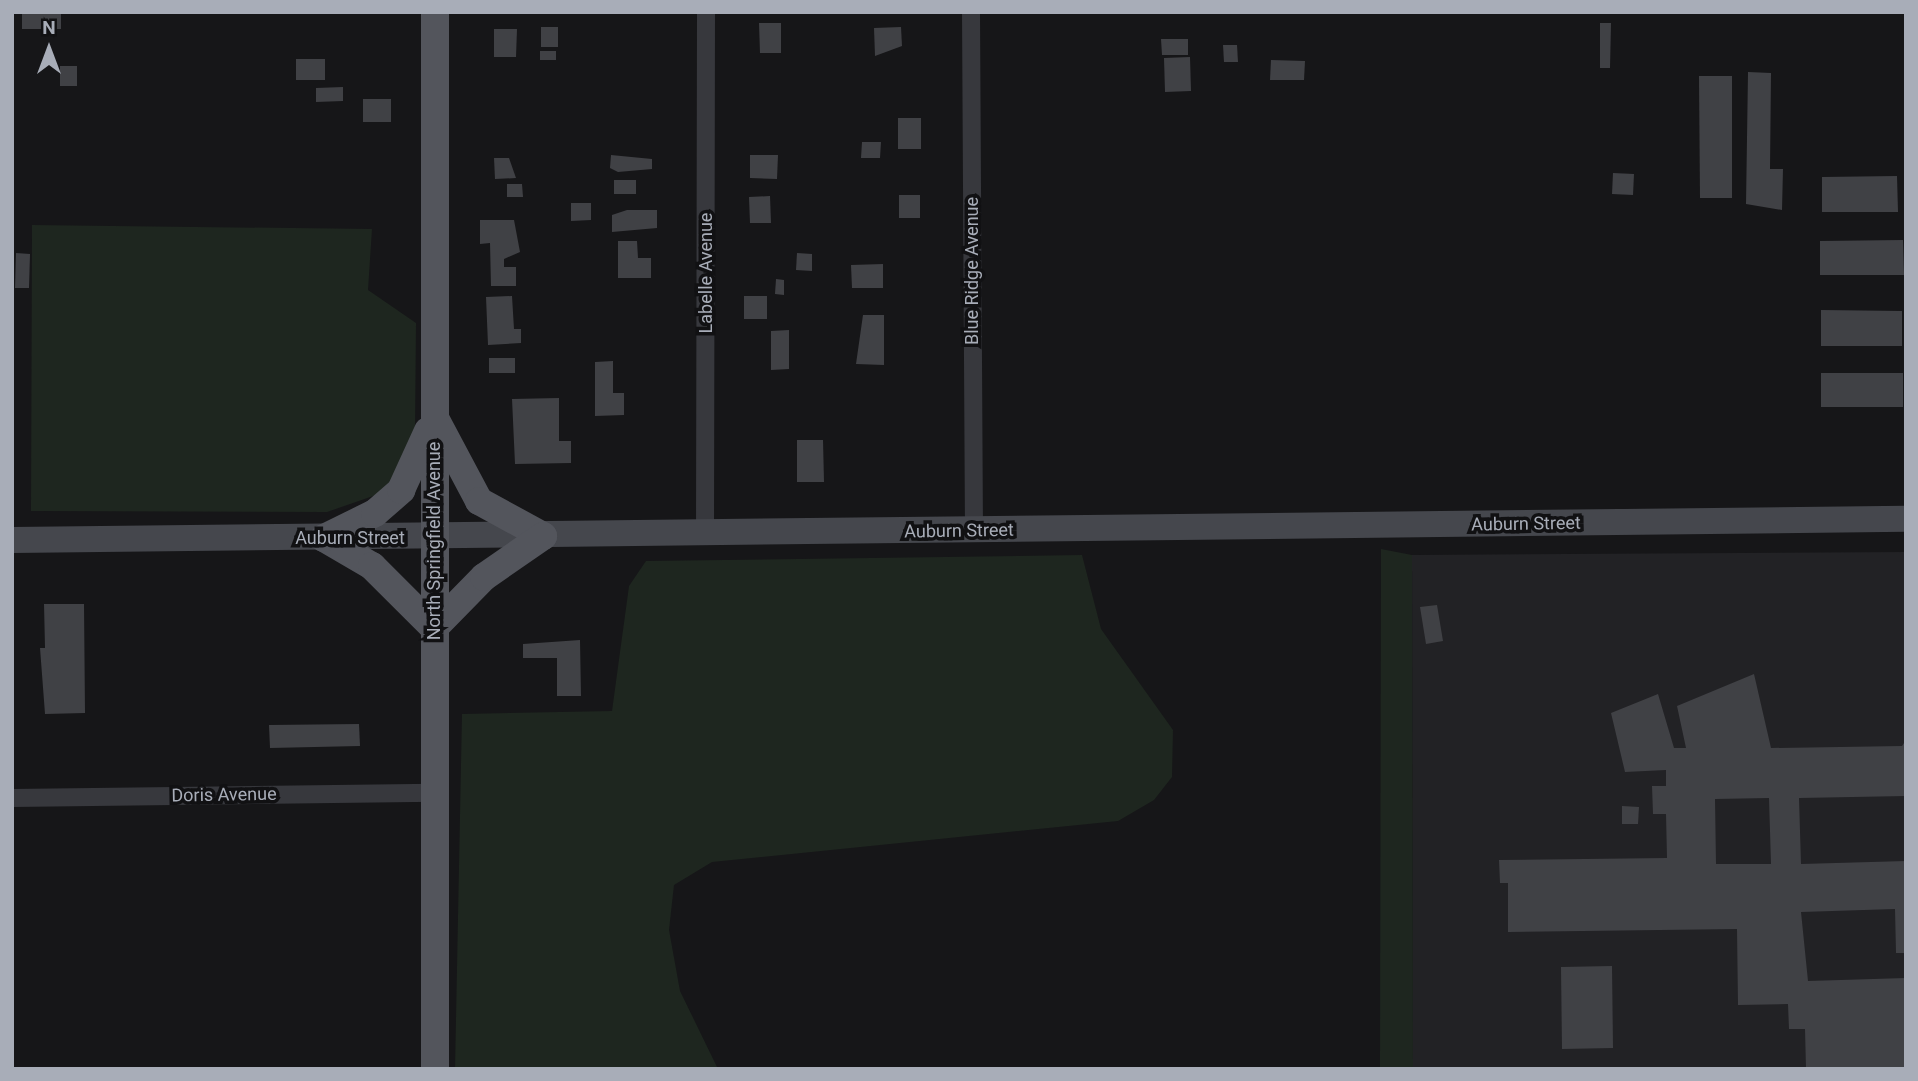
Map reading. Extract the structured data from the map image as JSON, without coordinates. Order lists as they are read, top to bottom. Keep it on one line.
{"streets":{"main road":["Auburn Street","North Springfield Avenue"],"street":["Blue Ridge Avenue","Labelle Avenue","Doris Avenue"]},"crossings":[["Blue Ridge Avenue","Auburn Street"],["Labelle Avenue","Auburn Street"],["Auburn Street","North Springfield Avenue"],["North Springfield Avenue","Doris Avenue"]],"north":"top"}
